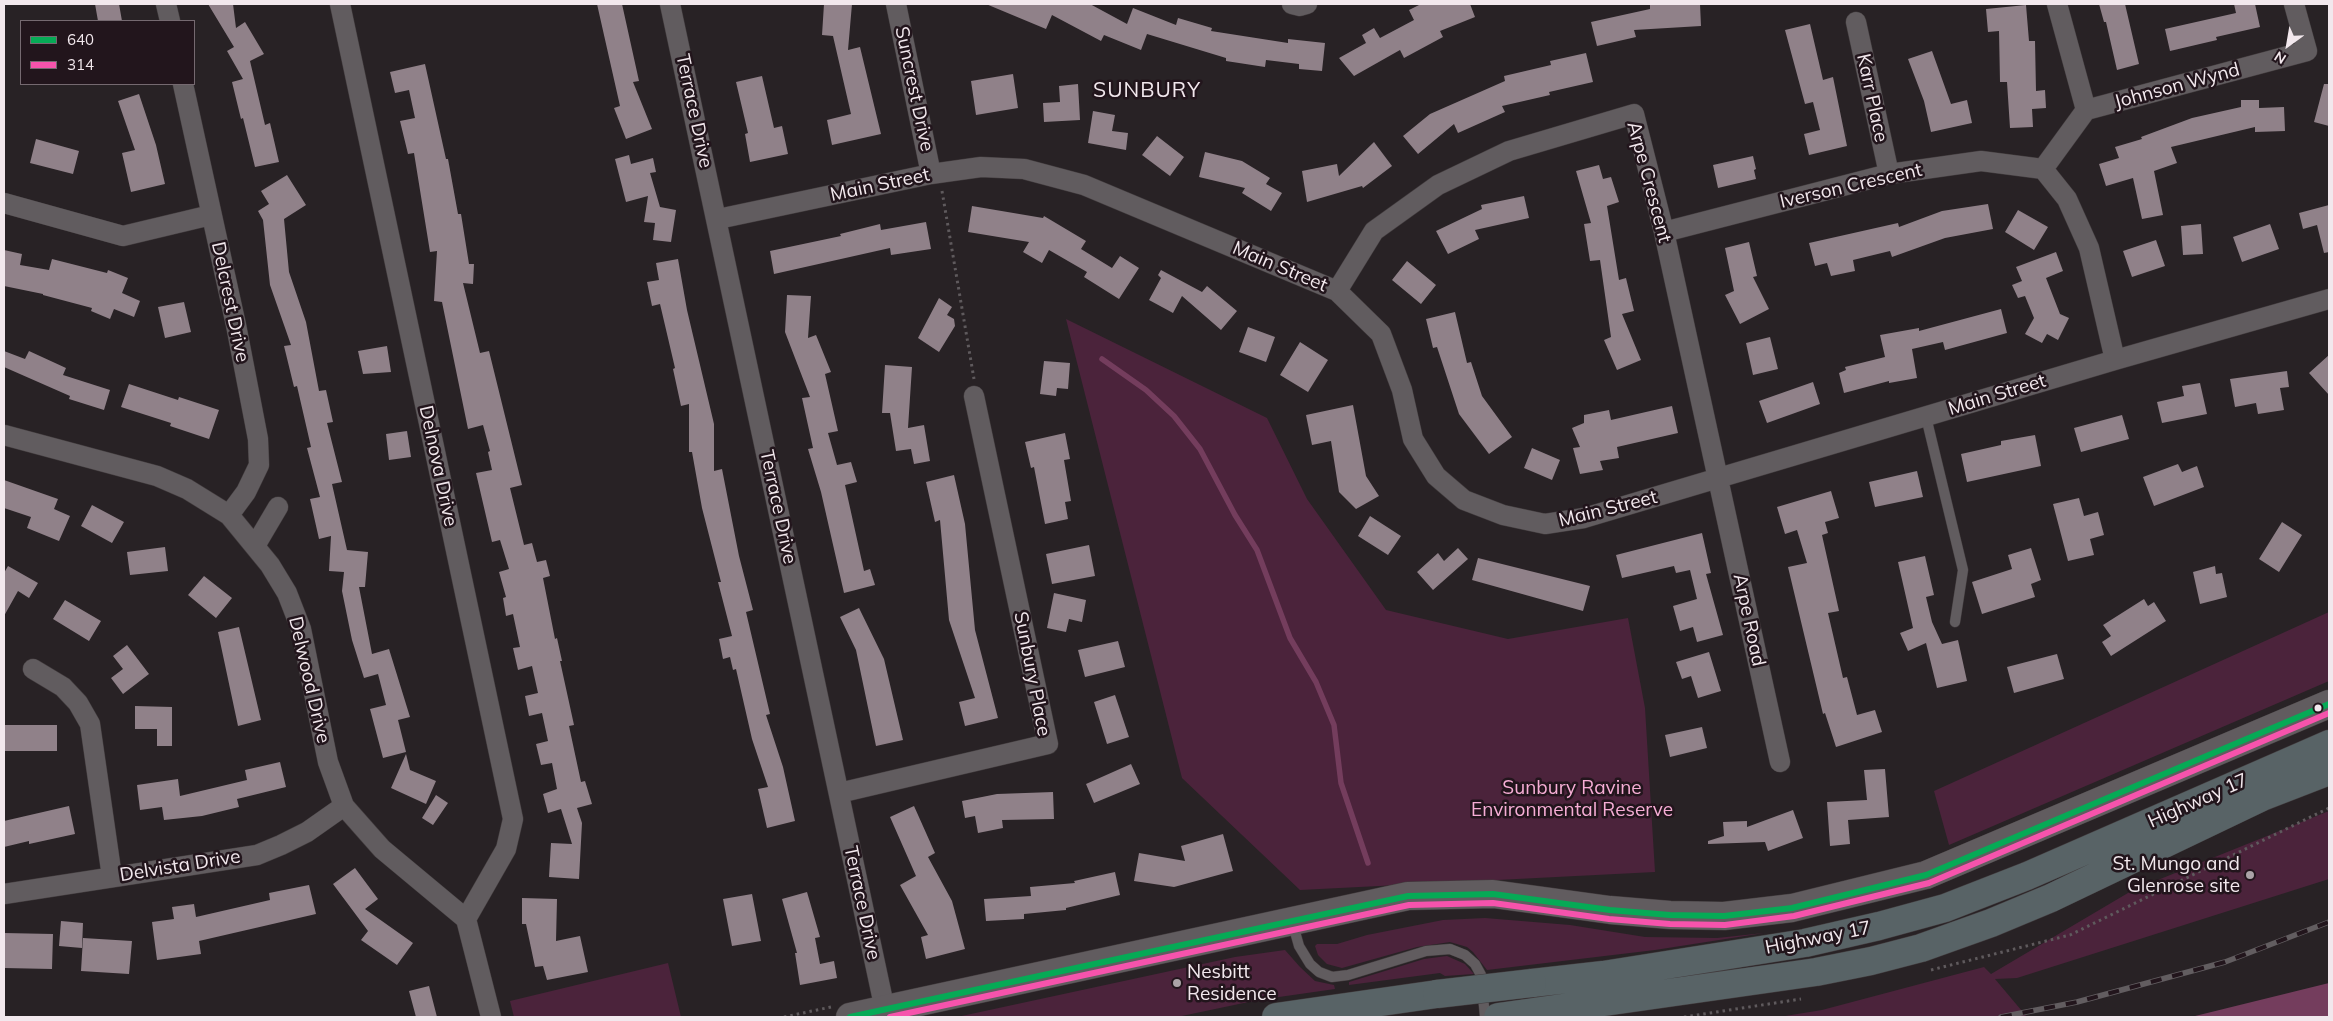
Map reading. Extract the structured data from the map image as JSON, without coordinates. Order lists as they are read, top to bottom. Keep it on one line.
{"streets":{"highway":["Highway 17"],"street":["Johnson Wynd","Suncrest Drive","Karr Place","Terrace Drive","Arpe Crescent","Main Street","Iverson Crescent","Delcrest Drive","Delnova Drive","Arpe Road","Sunbury Place","Delwood Drive","Delvista Drive"]},"crossings":[["Suncrest Drive","Main Street"],["Karr Place","Iverson Crescent"],["Terrace Drive","Main Street"],["Terrace Drive","Sunbury Place"],["Arpe Crescent","Main Street"],["Arpe Crescent","Iverson Crescent"],["Arpe Crescent","Arpe Road"],["Main Street","Arpe Road"],["Delcrest Drive","Delwood Drive"],["Delnova Drive","Delwood Drive"],["Delwood Drive","Delvista Drive"]],"districts":["SUNBURY"],"parks":["Sunbury Ravine Environmental Reserve"],"places":["St. Mungo and Glenrose site","Nesbitt Residence"],"lines":["transit line 640","transit line 314"],"legend":["640","314"],"north":"bottom left"}
